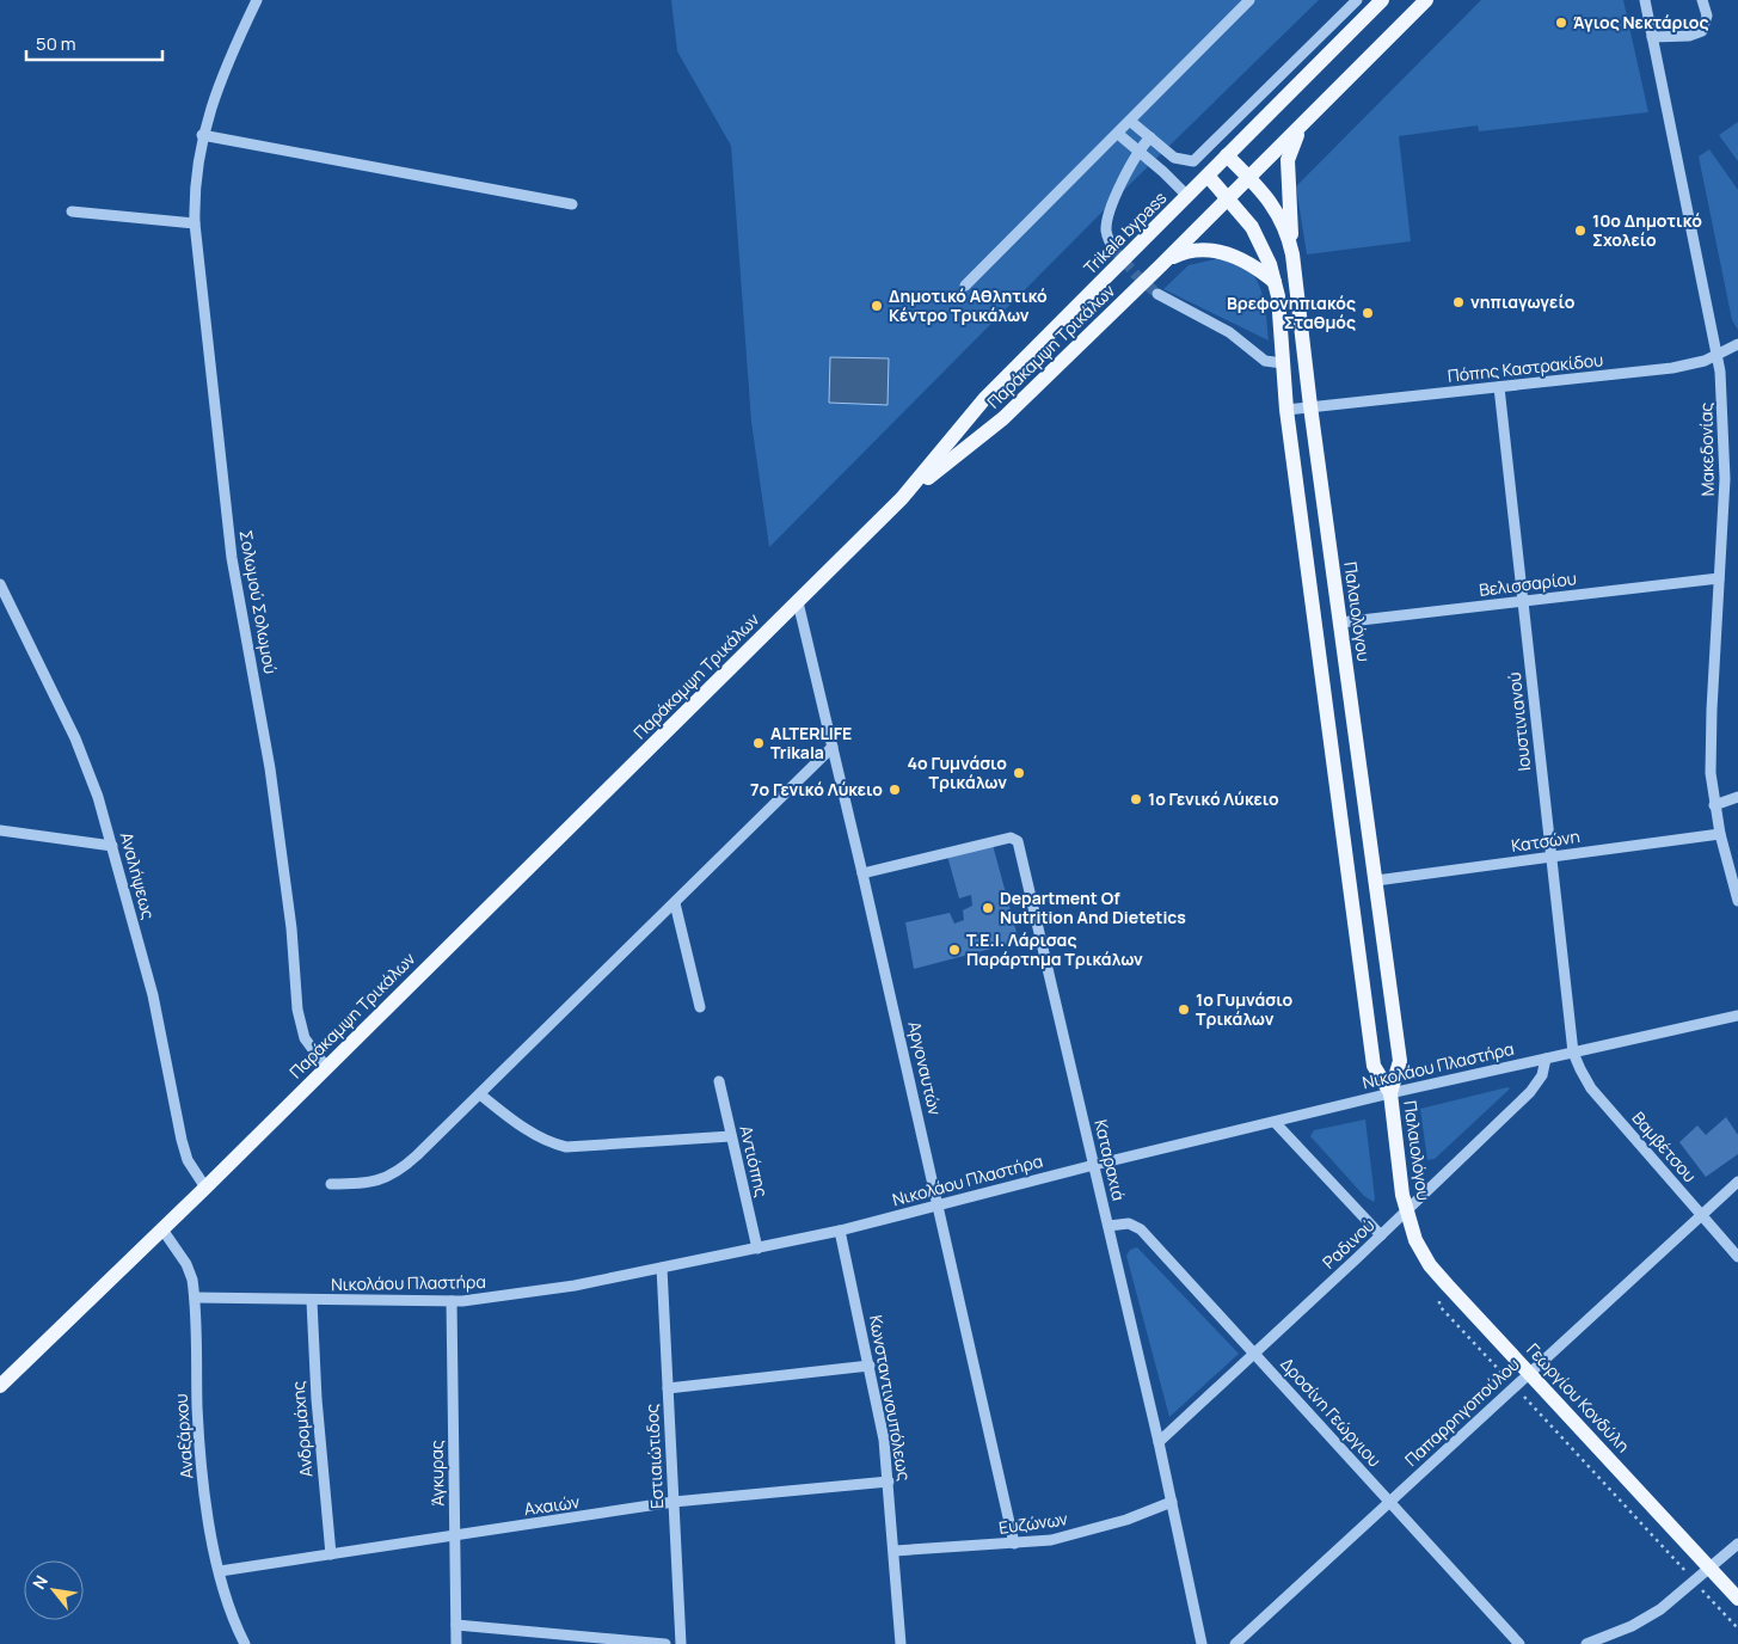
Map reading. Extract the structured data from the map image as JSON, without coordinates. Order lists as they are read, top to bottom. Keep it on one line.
{"streets":{"main road":["Trikala bypass","Παράκαμψη Τρικάλων","Παλαιολόγου","Γεωργίου Κονδύλη"],"street":["Πόπης Καστρακίδου","Μακεδονίας","Βελισσαρίου","Σολωμού Σολωμού","Ιουστινιανού","Κατσώνη","Αναλήψεως","Νικολάου Πλαστήρα","Αργοναυτών","Βαμβέτσου","Καταραχιά","Αντιόπης","Ραδινού","Κωνσταντινουπόλεως","Δροσίνη Γεώργιου","Παπαρρηγοπούλου","Ανδρομάχης","Αναξάρχου","Εστιαιώτιδος","Άγκυρας","Αχαιών","Ευζώνων"]},"crossings":[["Trikala bypass","Παράκαμψη Τρικάλων"],["Trikala bypass","Παλαιολόγου"],["Παράκαμψη Τρικάλων","Σολωμού Σολωμού"],["Παράκαμψη Τρικάλων","Παλαιολόγου"],["Παράκαμψη Τρικάλων","Αναλήψεως"],["Παράκαμψη Τρικάλων","Αργοναυτών"],["Παράκαμψη Τρικάλων","Αναξάρχου"],["Πόπης Καστρακίδου","Μακεδονίας"],["Πόπης Καστρακίδου","Παλαιολόγου"],["Πόπης Καστρακίδου","Ιουστινιανού"],["Μακεδονίας","Βελισσαρίου"],["Μακεδονίας","Κατσώνη"],["Βελισσαρίου","Παλαιολόγου"],["Βελισσαρίου","Ιουστινιανού"],["Παλαιολόγου","Κατσώνη"],["Παλαιολόγου","Νικολάου Πλαστήρα"],["Παλαιολόγου","Ραδινού"],["Παλαιολόγου","Γεωργίου Κονδύλη"],["Ιουστινιανού","Κατσώνη"],["Ιουστινιανού","Νικολάου Πλαστήρα"],["Ιουστινιανού","Βαμβέτσου"],["Νικολάου Πλαστήρα","Αργοναυτών"],["Νικολάου Πλαστήρα","Βαμβέτσου"],["Νικολάου Πλαστήρα","Καταραχιά"],["Νικολάου Πλαστήρα","Αντιόπης"],["Νικολάου Πλαστήρα","Ραδινού"],["Νικολάου Πλαστήρα","Κωνσταντινουπόλεως"],["Νικολάου Πλαστήρα","Ανδρομάχης"],["Νικολάου Πλαστήρα","Αναξάρχου"],["Νικολάου Πλαστήρα","Εστιαιώτιδος"],["Νικολάου Πλαστήρα","Άγκυρας"],["Αργοναυτών","Καταραχιά"],["Αργοναυτών","Ευζώνων"],["Βαμβέτσου","Παπαρρηγοπούλου"],["Καταραχιά","Ραδινού"],["Καταραχιά","Δροσίνη Γεώργιου"],["Καταραχιά","Ευζώνων"],["Ραδινού","Γεωργίου Κονδύλη"],["Ραδινού","Δροσίνη Γεώργιου"],["Κωνσταντινουπόλεως","Αχαιών"],["Κωνσταντινουπόλεως","Ευζώνων"],["Γεωργίου Κονδύλη","Παπαρρηγοπούλου"],["Δροσίνη Γεώργιου","Παπαρρηγοπούλου"],["Ανδρομάχης","Αχαιών"],["Αναξάρχου","Αχαιών"],["Εστιαιώτιδος","Αχαιών"],["Άγκυρας","Αχαιών"]],"places":["Άγιος Νεκτάριος","10ο Δημοτικό Σχολείο","νηπιαγωγείο","Δημοτικό Αθλητικό Κέντρο Τρικάλων","Βρεφονηπιακός Σταθμός","ALTERLIFE Trikala","4ο Γυμνάσιο Τρικάλων","7ο Γενικό Λύκειο","1ο Γενικό Λύκειο","Department Of Nutrition And Dietetics","Τ.Ε.Ι. Λάρισας Παράρτημα Τρικάλων","1ο Γυμνάσιο Τρικάλων"],"scale_bar":"50 m","north":"top left"}
